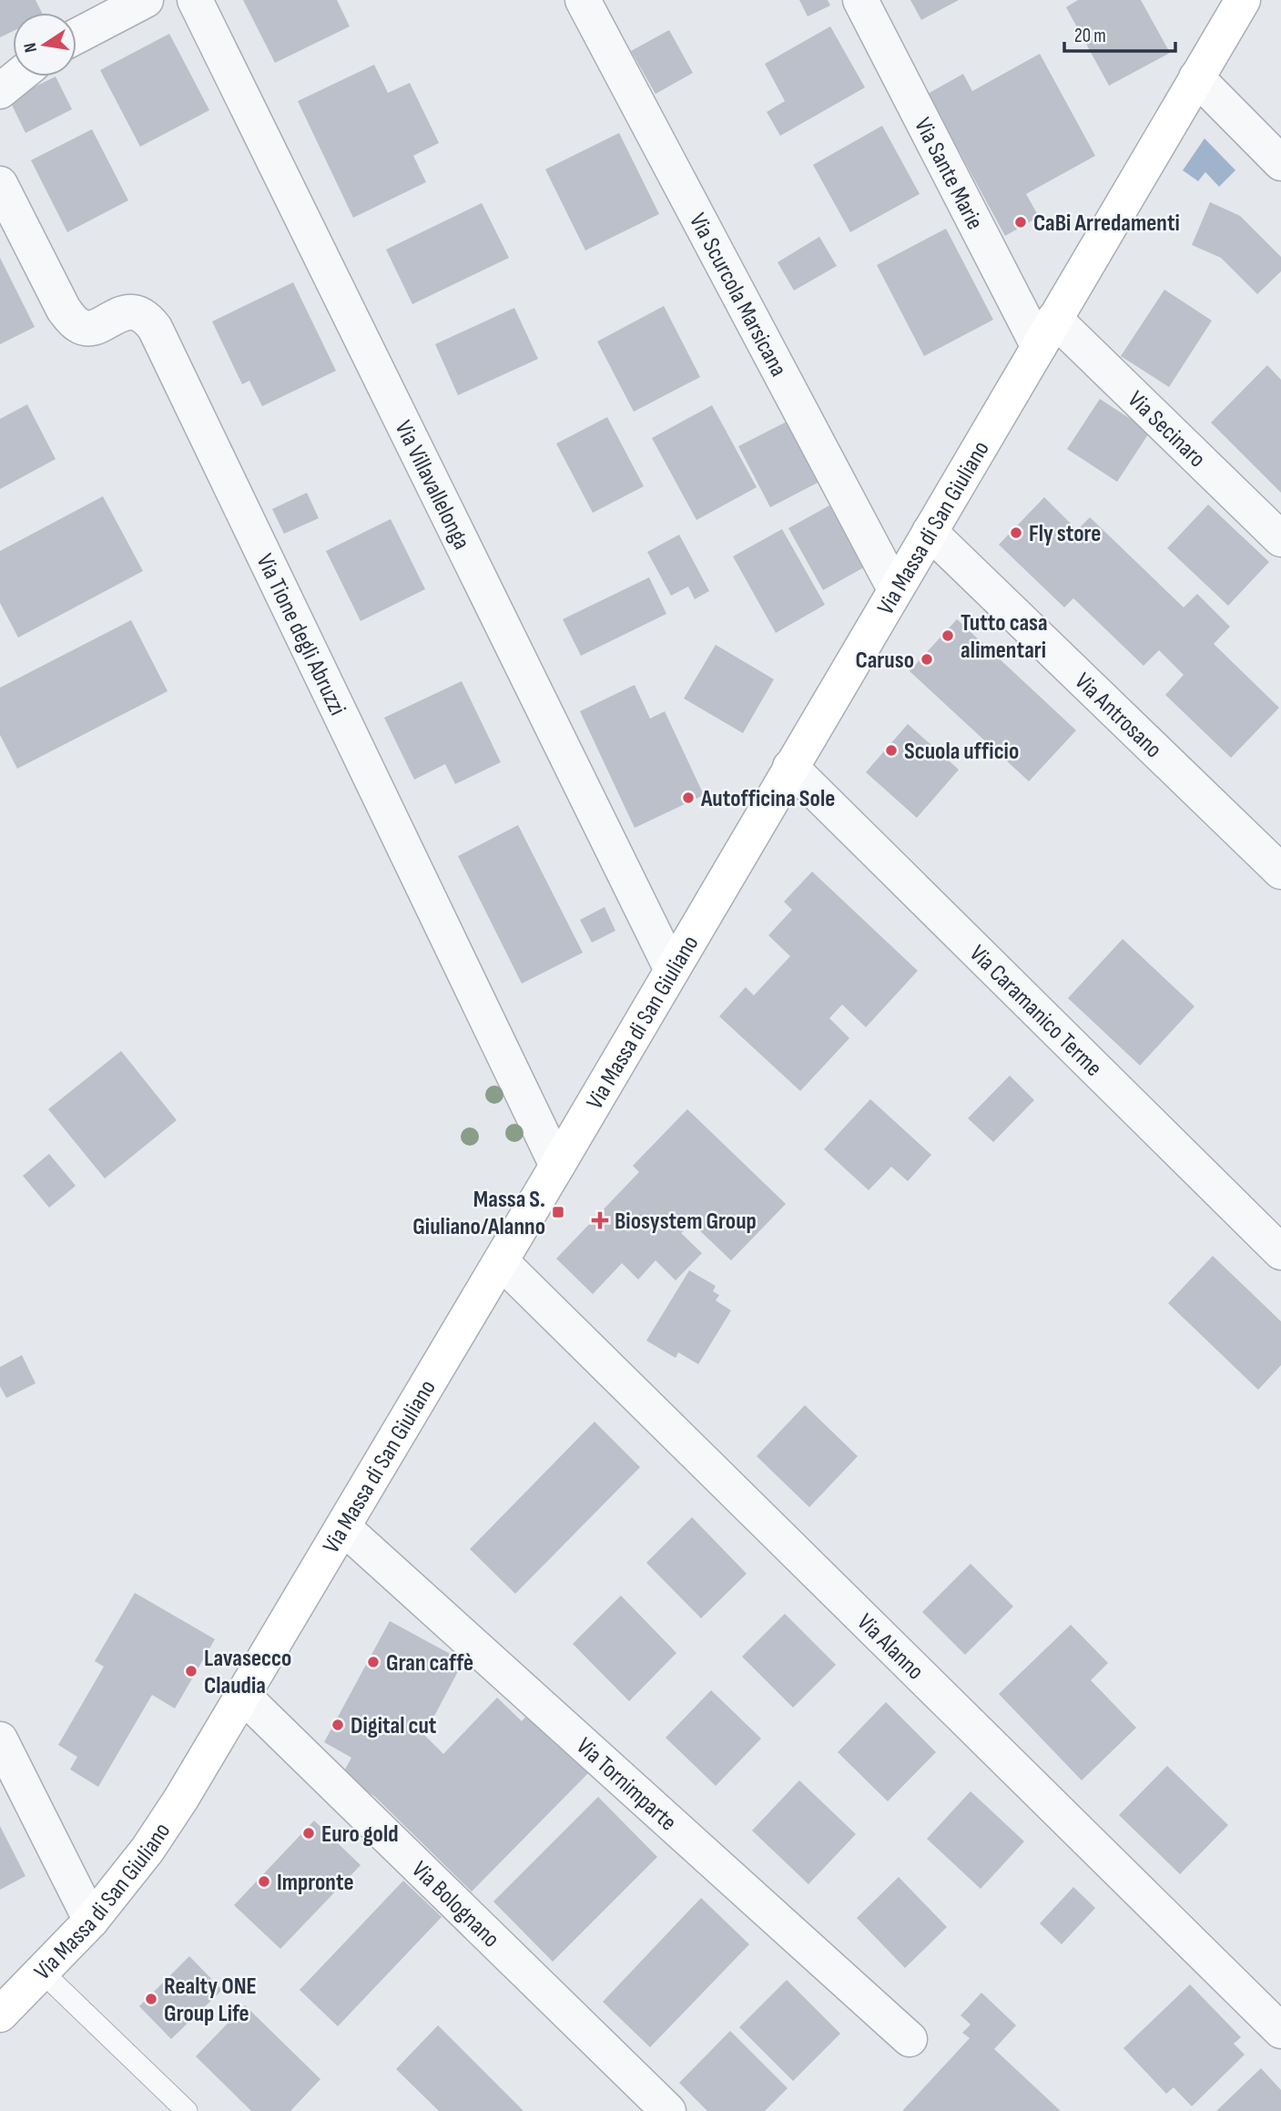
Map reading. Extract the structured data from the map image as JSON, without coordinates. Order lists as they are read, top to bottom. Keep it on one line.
{"streets":{"street":["Via Sante Marie","Via Scurcola Marsicana","Via Secinaro","Via Villavallelonga","Via Massa di San Giuliano","Via Tione degli Abruzzi","Via Antrosano","Via Caramanico Terme","Via Alanno","Via Tornimparte","Via Bolognano"]},"crossings":[["Via Sante Marie","Via Secinaro"],["Via Sante Marie","Via Massa di San Giuliano"],["Via Scurcola Marsicana","Via Massa di San Giuliano"],["Via Secinaro","Via Massa di San Giuliano"],["Via Villavallelonga","Via Massa di San Giuliano"],["Via Massa di San Giuliano","Via Tione degli Abruzzi"],["Via Massa di San Giuliano","Via Antrosano"],["Via Massa di San Giuliano","Via Caramanico Terme"],["Via Massa di San Giuliano","Via Alanno"],["Via Massa di San Giuliano","Via Tornimparte"],["Via Massa di San Giuliano","Via Bolognano"]],"places":{"other":["CaBi Arredamenti","Fly store","Tutto casa alimentari","Caruso","Scuola ufficio","Autofficina Sole","Gran caffè","Lavasecco Claudia","Digital cut","Euro gold","Impronte","Realty ONE Group Life"],"transit":["Massa S. Giuliano/Alanno"],"health":["Biosystem Group"]},"scale_bar":"20 m","north":"left"}
